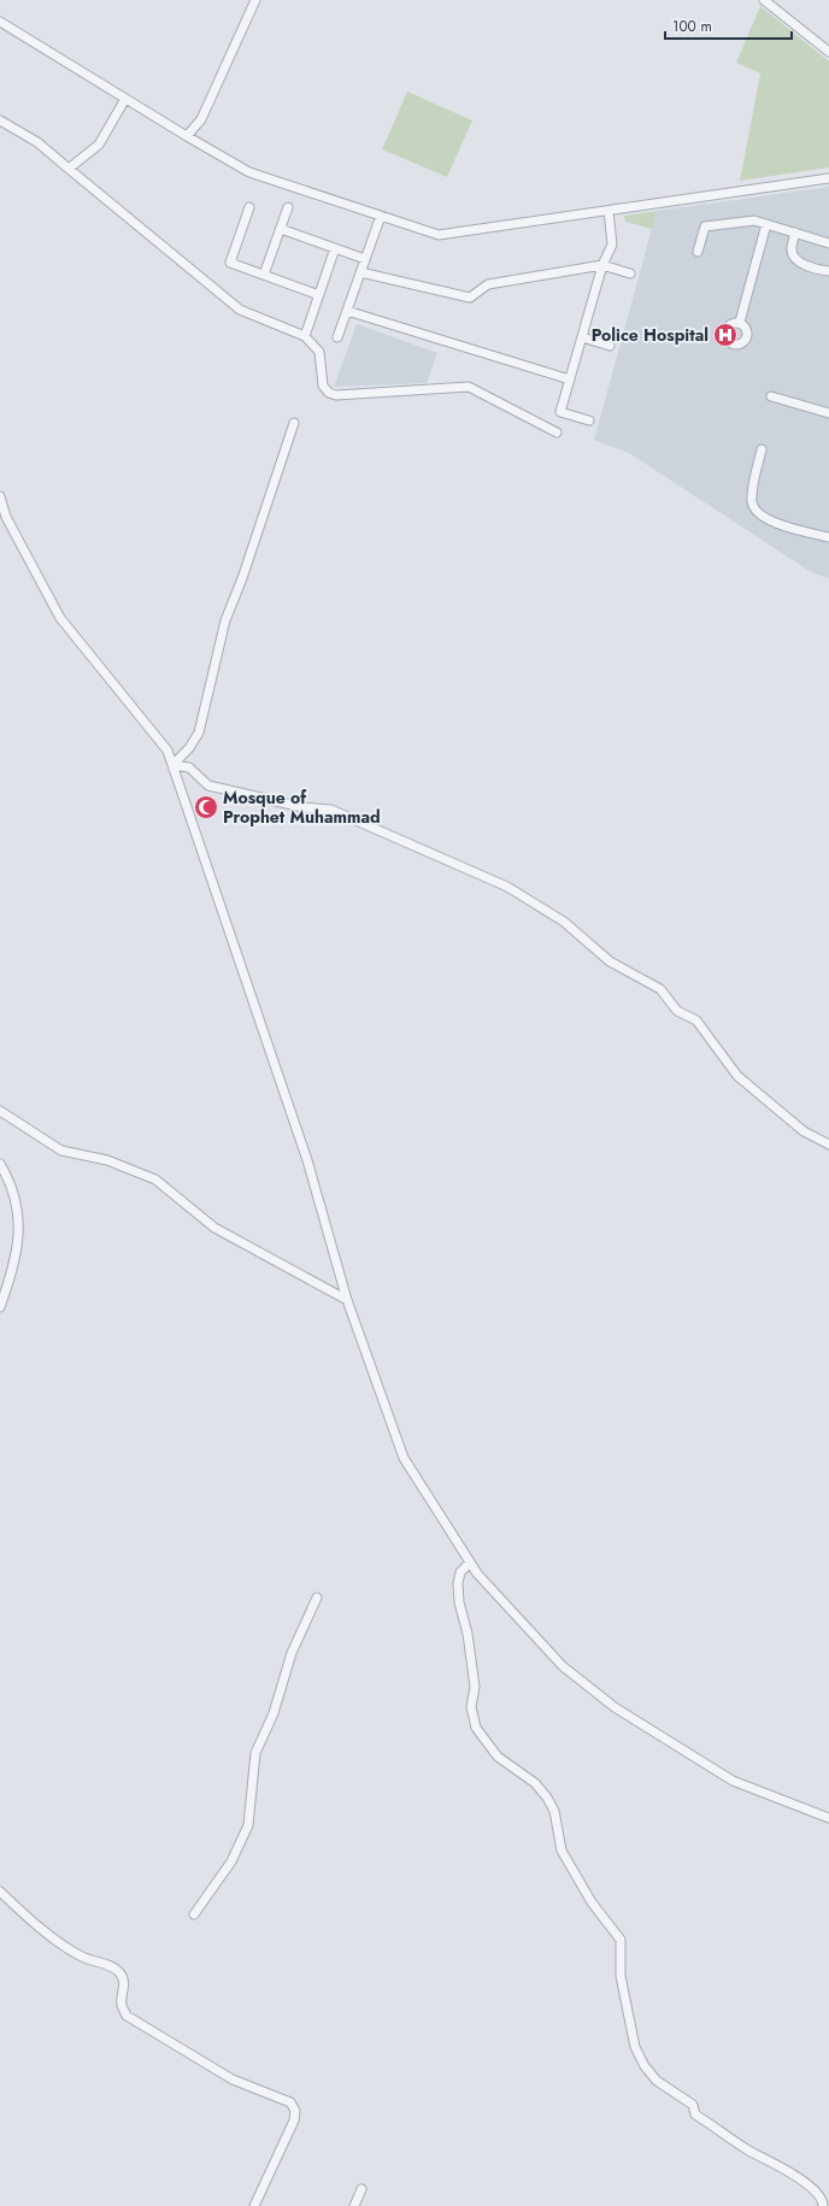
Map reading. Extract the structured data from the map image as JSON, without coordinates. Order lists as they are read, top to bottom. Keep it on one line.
{"places":{"hospital":["Police Hospital"],"mosque":["Mosque of Prophet Muhammad"]},"scale_bar":"100 m"}
